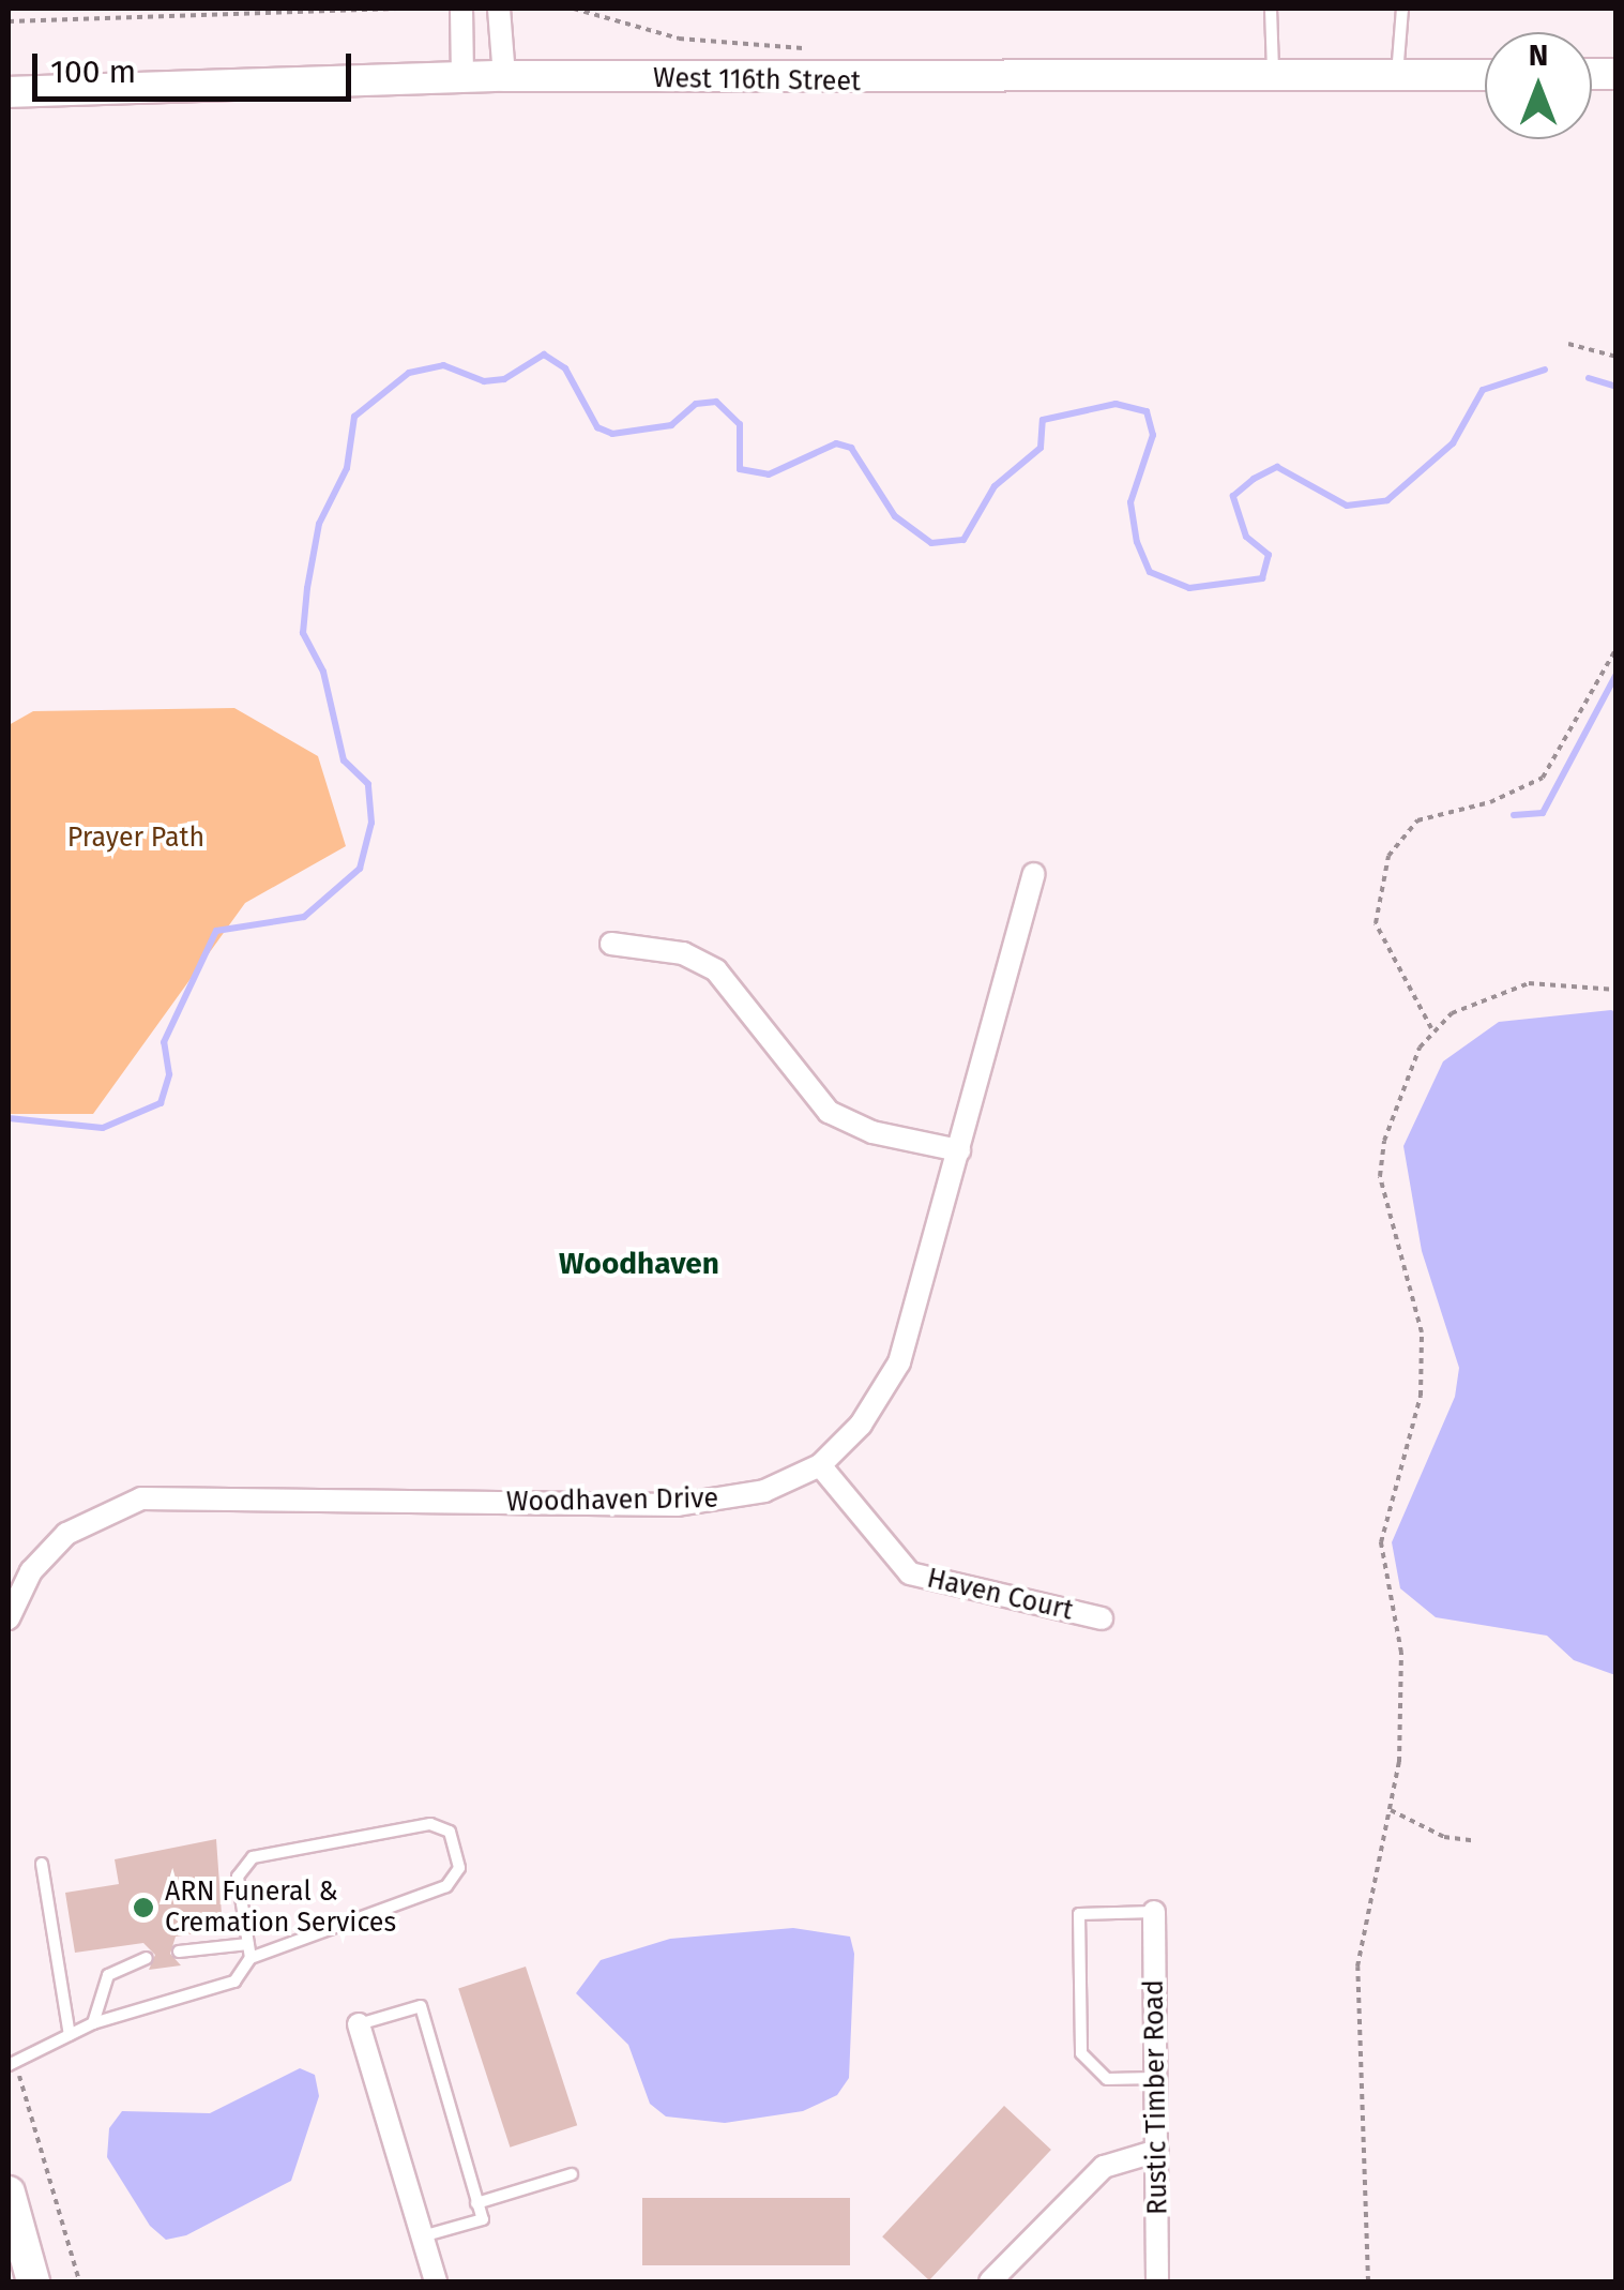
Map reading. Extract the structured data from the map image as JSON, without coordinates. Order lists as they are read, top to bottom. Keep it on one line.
{"streets":{"main road":["West 116th Street"],"street":["Woodhaven Drive","Haven Court","Rustic Timber Road"]},"crossings":[["Woodhaven Drive","Haven Court"]],"districts":["Woodhaven"],"parks":["Prayer Path"],"places":["ARN Funeral & Cremation Services"],"scale_bar":"100 m","north":"top"}
